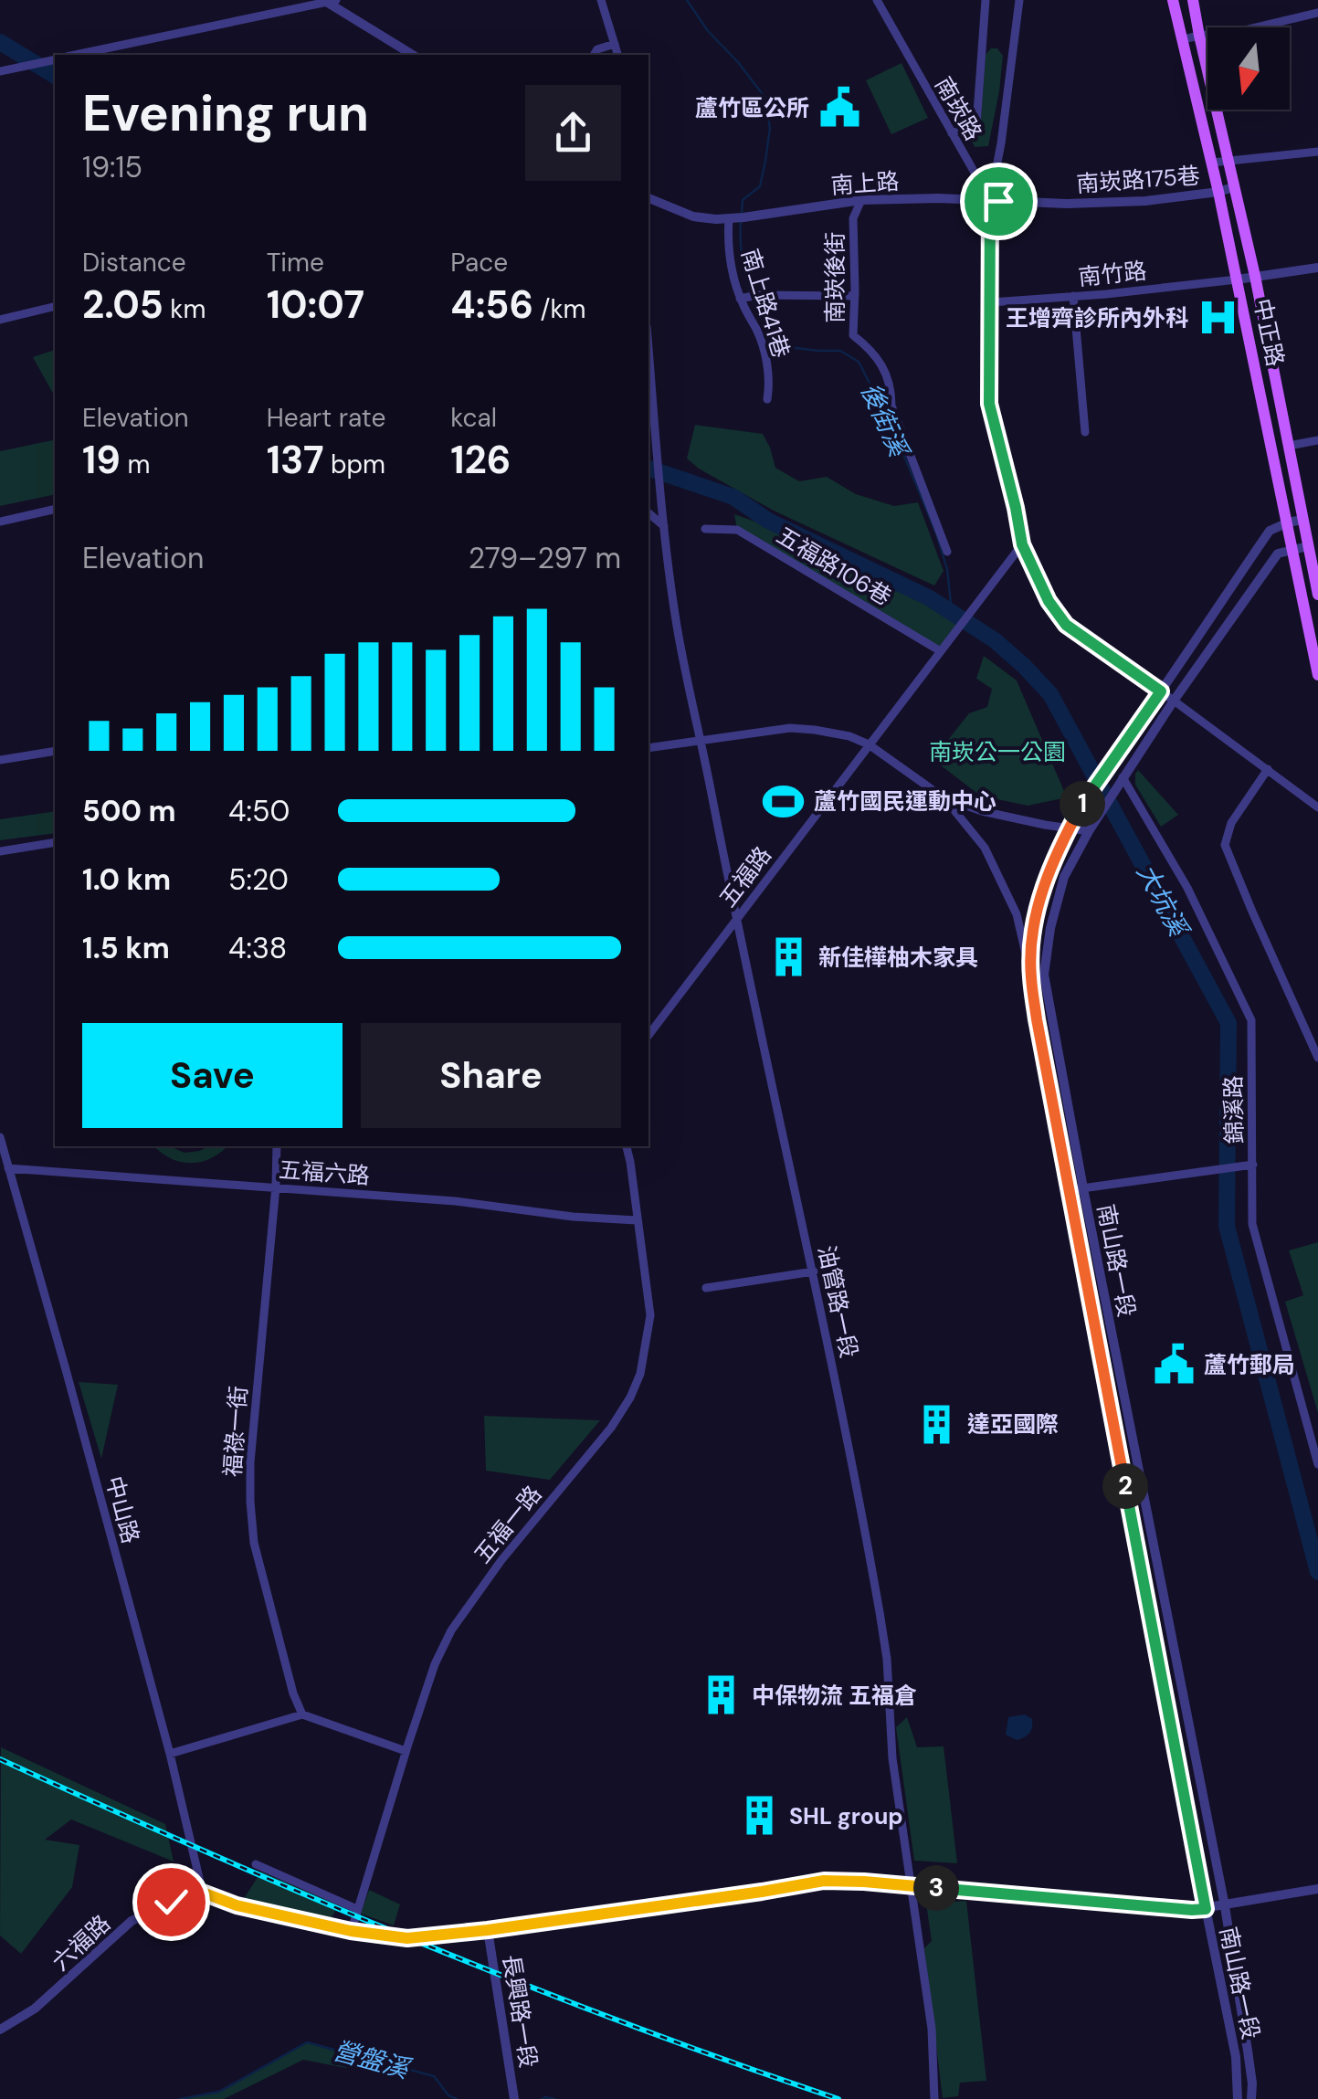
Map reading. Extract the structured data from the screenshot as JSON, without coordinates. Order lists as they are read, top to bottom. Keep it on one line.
{"streets":{"main road":["中正路"],"street":["南崁路","南崁路175巷","南上路","南竹路","南崁後街","南上路41巷","五福路106巷","五福路","錦溪路","五福六路","南山路一段","油管路一段","福祿一街","中山路","五福一路","六福路","長興路一段"]},"crossings":[["南崁路","南崁路175巷"],["南崁路","南上路"],["南崁路","南竹路"],["南崁路","五福路"],["南崁路","南山路一段"],["南崁路175巷","南上路"],["南崁路175巷","中正路"],["南上路","南崁後街"],["南上路","南上路41巷"],["南竹路","中正路"],["五福路106巷","五福路"],["五福路","油管路一段"],["錦溪路","南山路一段"],["五福六路","福祿一街"],["五福六路","中山路"],["五福六路","五福一路"],["中山路","六福路"]],"water":["後街溪","大坑溪","營盤溪"],"parks":["南崁公一公園"],"places":{"public building":["蘆竹區公所","蘆竹郵局"],"hospital":["王增齊診所內外科"],"sports":["蘆竹國民運動中心"],"building":["新佳樺柚木家具","達亞國際","中保物流 五福倉","SHL group"]},"north":"bottom","page":{"heading":["Evening run","19:15"],"stats":[["Distance","2.05 km"],["Time","10:07"],["Pace","4:56 /km"],["Elevation","19 m"],["Heart rate","137 bpm"],["kcal","126"]],"chart":["Elevation","279–297 m"],"list":[{"name":"500 m","note":"4:50"},{"name":"1.0 km","note":"5:20"},{"name":"1.5 km","note":"4:38"}],"pins":["1","2","3"],"buttons":["Save","Share"]}}
